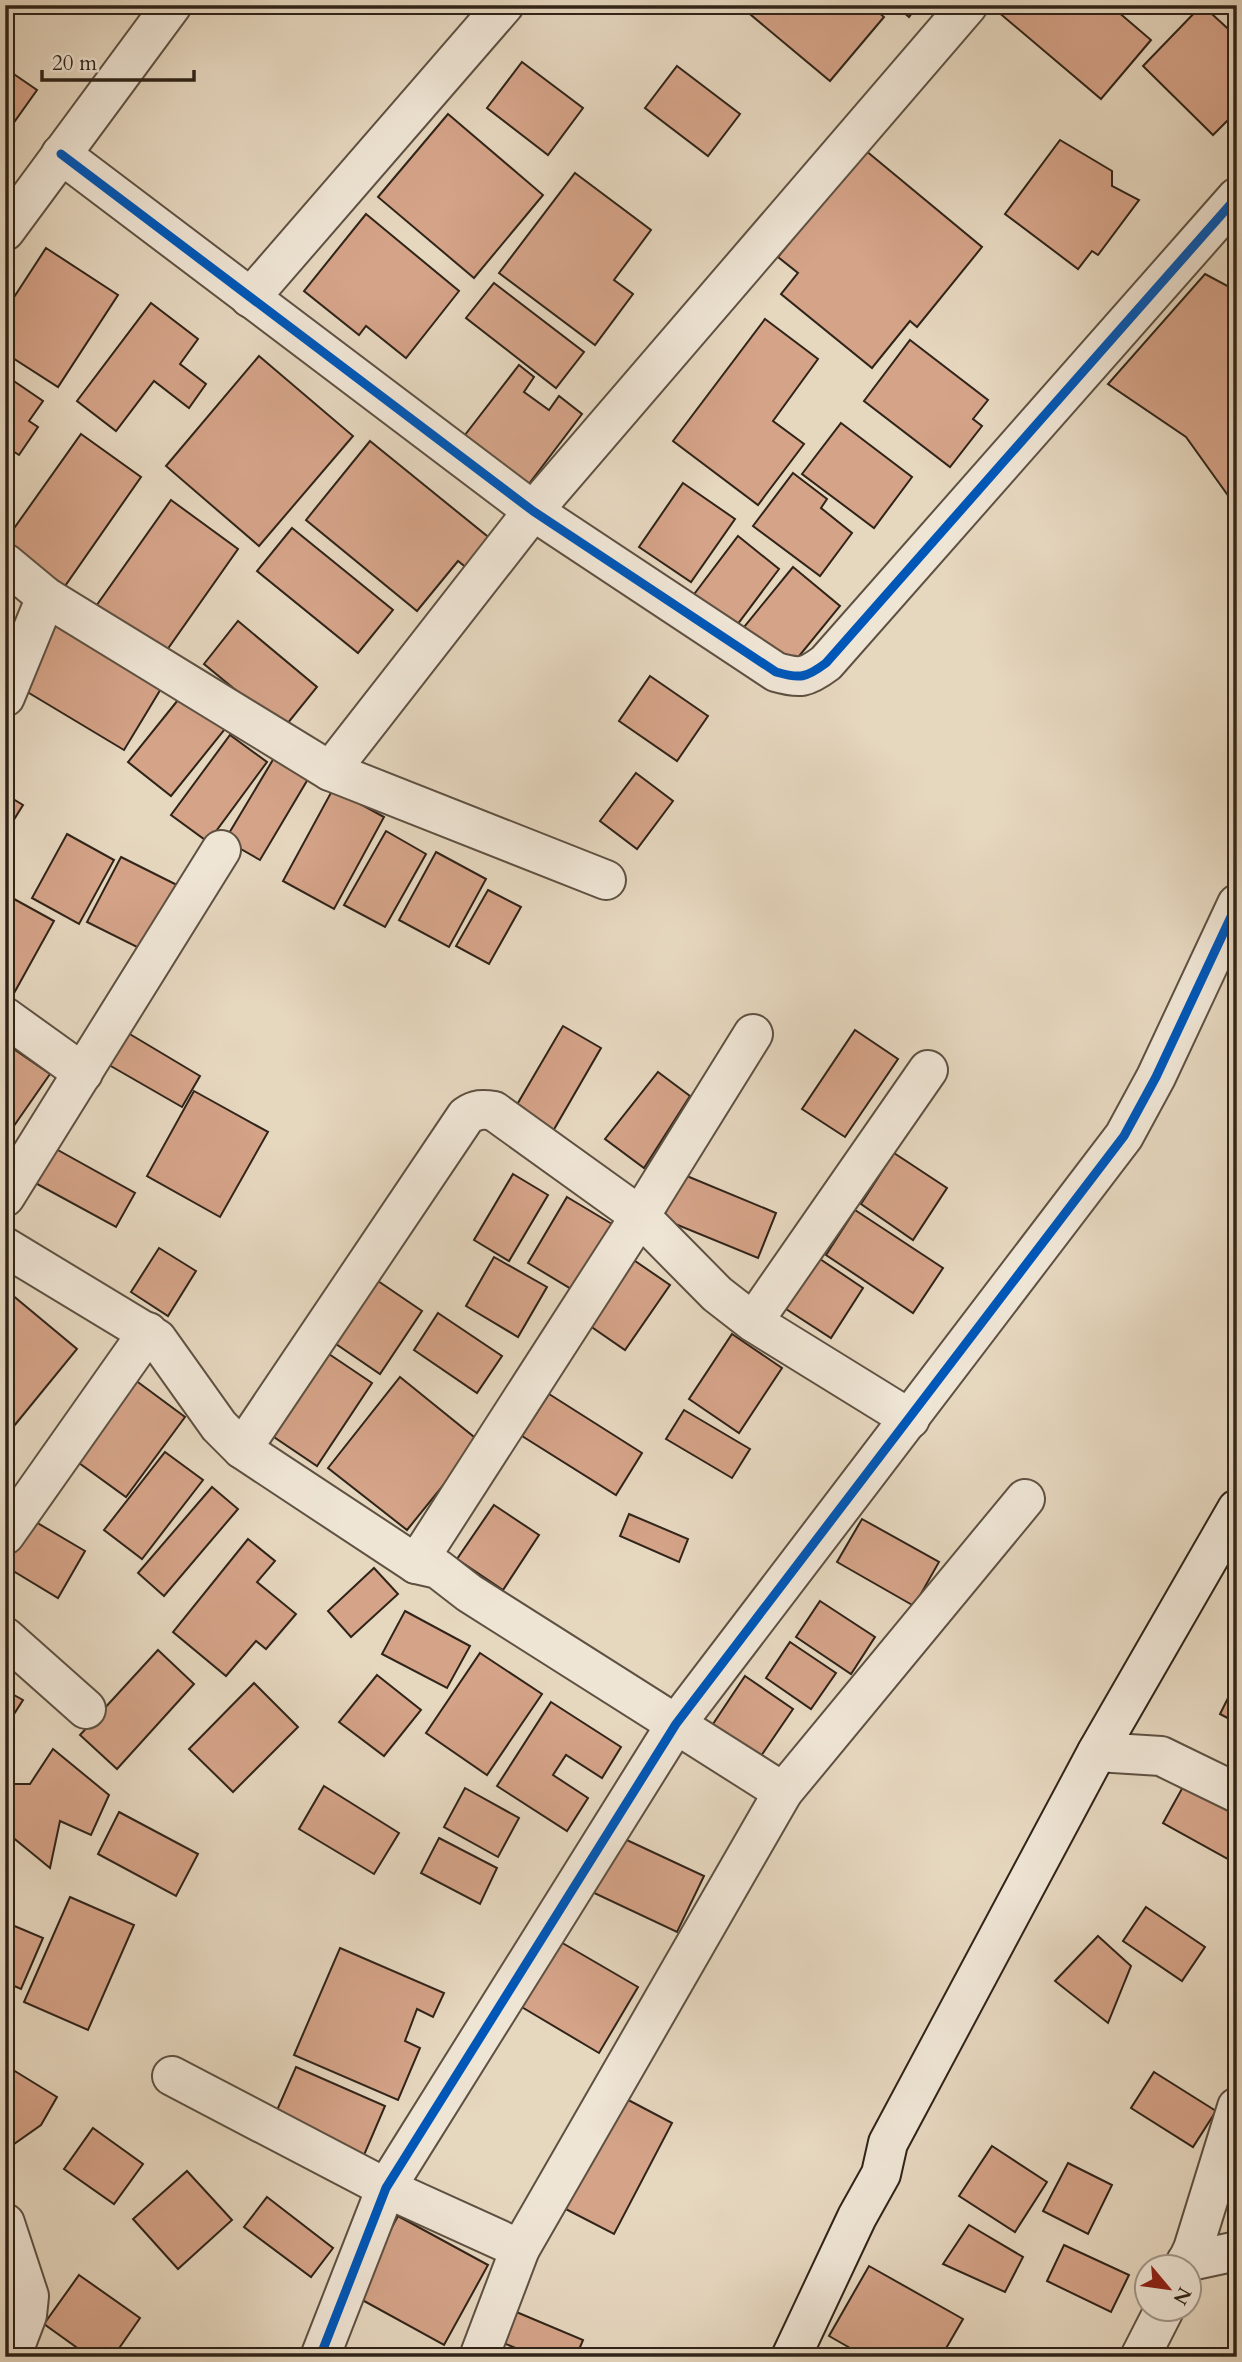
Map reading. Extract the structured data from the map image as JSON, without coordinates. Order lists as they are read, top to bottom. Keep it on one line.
{"scale_bar":"20 m","north":"bottom right"}
